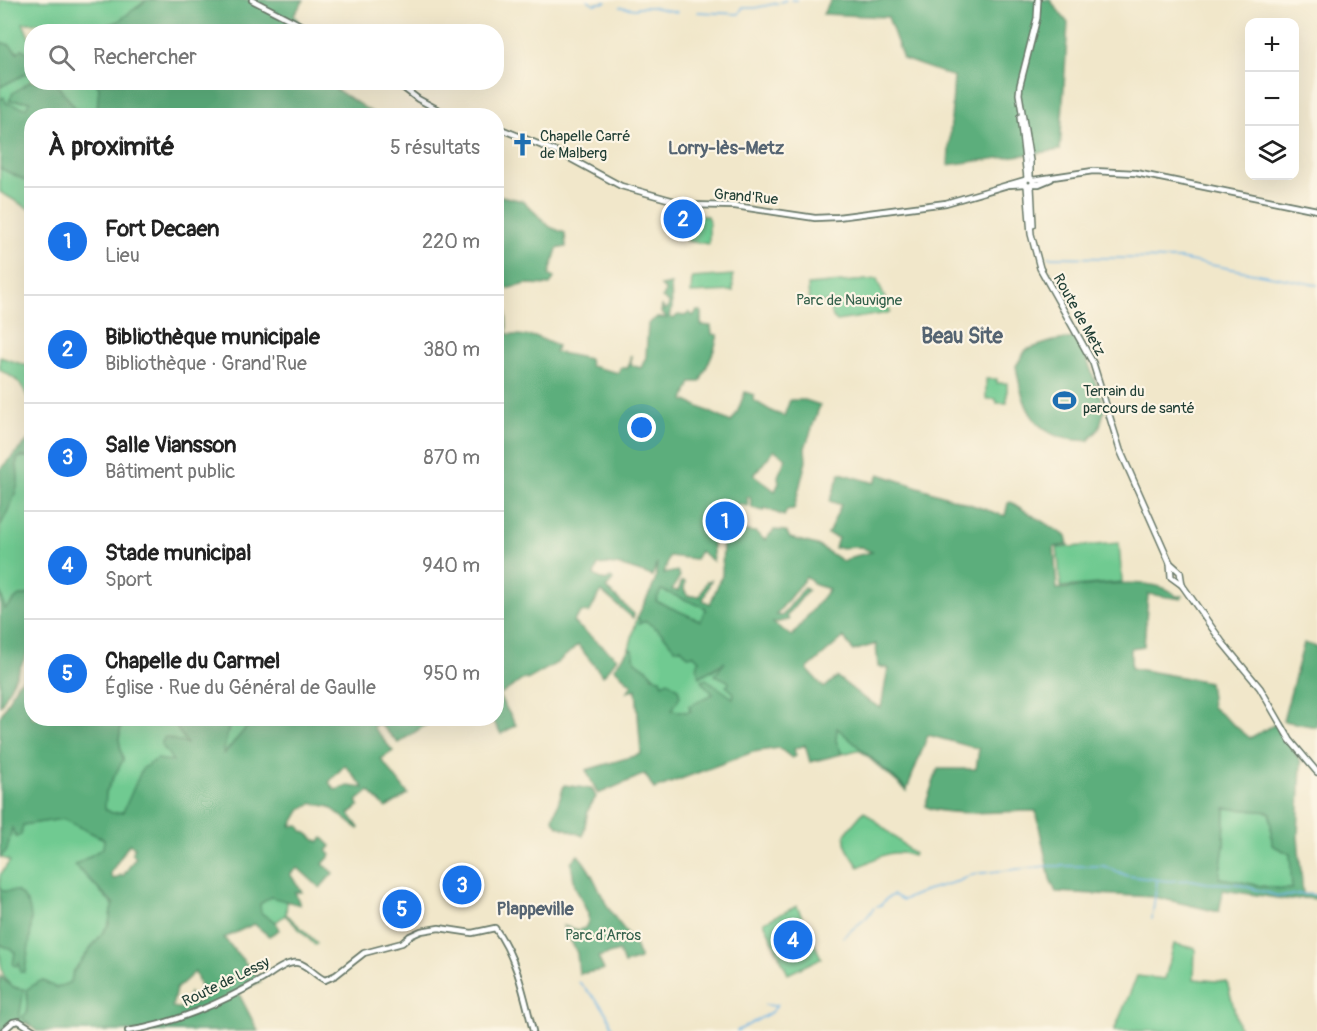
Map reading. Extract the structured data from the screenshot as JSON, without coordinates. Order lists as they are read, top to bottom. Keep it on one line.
{"streets":{"main road":["Route de Metz"],"street":["Grand'Rue","Route de Lessy"]},"crossings":[["Grand'Rue","Route de Metz"]],"districts":["Lorry-lès-Metz","Beau Site","Plappeville"],"parks":["Parc de Nauvigne","Parc d'Arros"],"places":{"church":["Chapelle Carré de Malberg"],"sports":["Terrain du parcours de santé"]},"page":{"map_buttons":["+","−"],"search":"Rechercher","heading":["À proximité","5 résultats"],"list":[{"mark":"1","name":"Fort Decaen","note":"Lieu","value":"220 m"},{"mark":"2","name":"Bibliothèque municipale","note":"Bibliothèque · Grand'Rue","value":"380 m"},{"mark":"3","name":"Salle Viansson","note":"Bâtiment public","value":"870 m"},{"mark":"4","name":"Stade municipal","note":"Sport","value":"940 m"},{"mark":"5","name":"Chapelle du Carmel","note":"Église · Rue du Général de Gaulle","value":"950 m"}],"pins":["2","1","3","5","4"]}}
